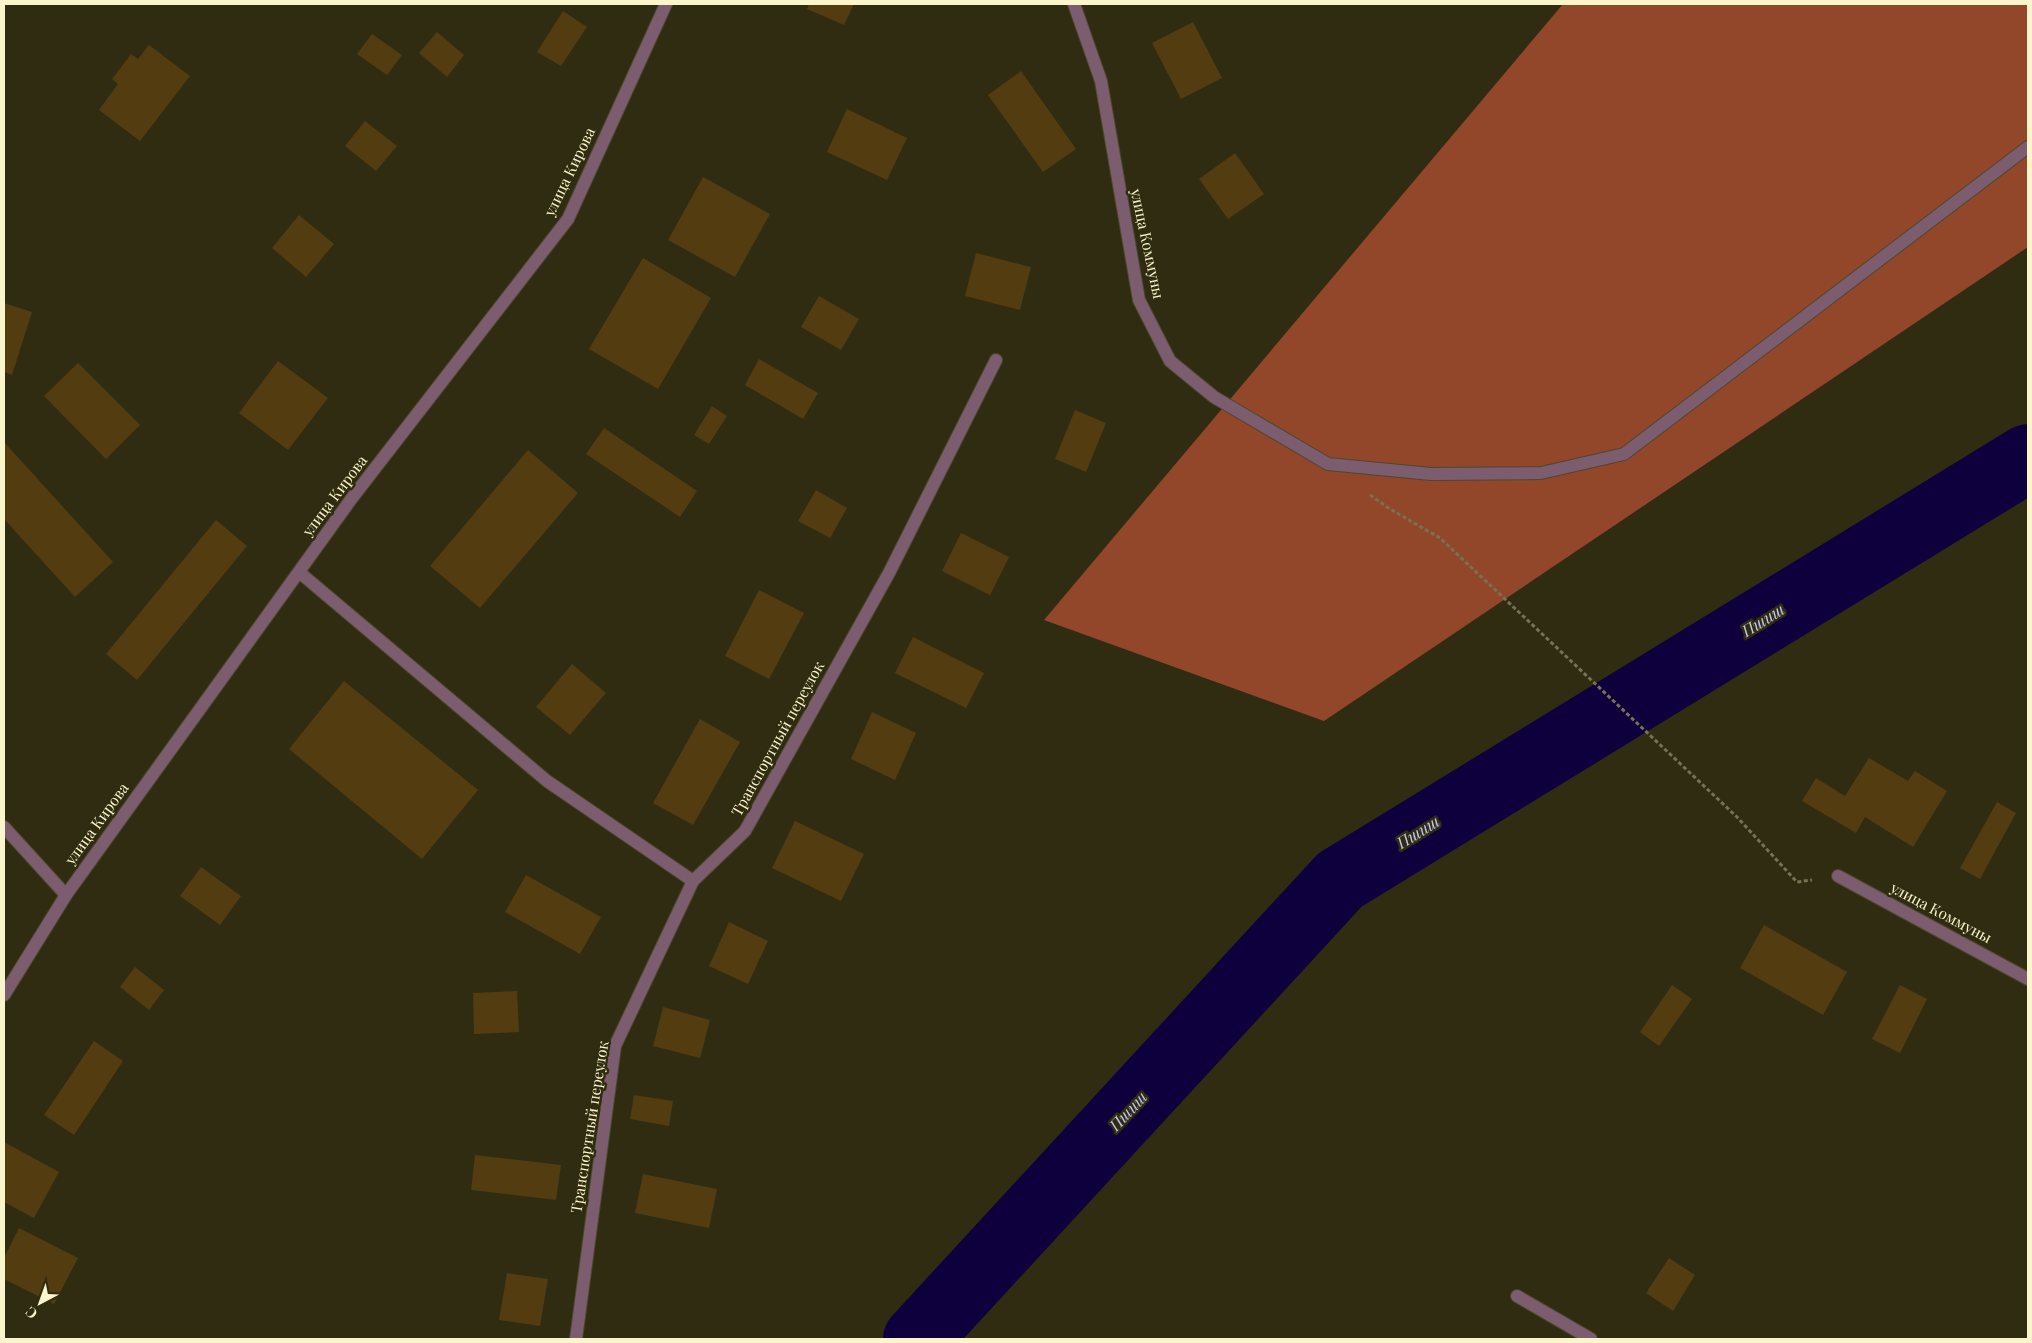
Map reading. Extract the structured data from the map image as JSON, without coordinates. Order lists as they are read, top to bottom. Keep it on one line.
{"streets":{"street":["улица Кирова","улица Коммуны","Транспортный переулок"]},"water":["Пшиш"],"north":"bottom left"}
